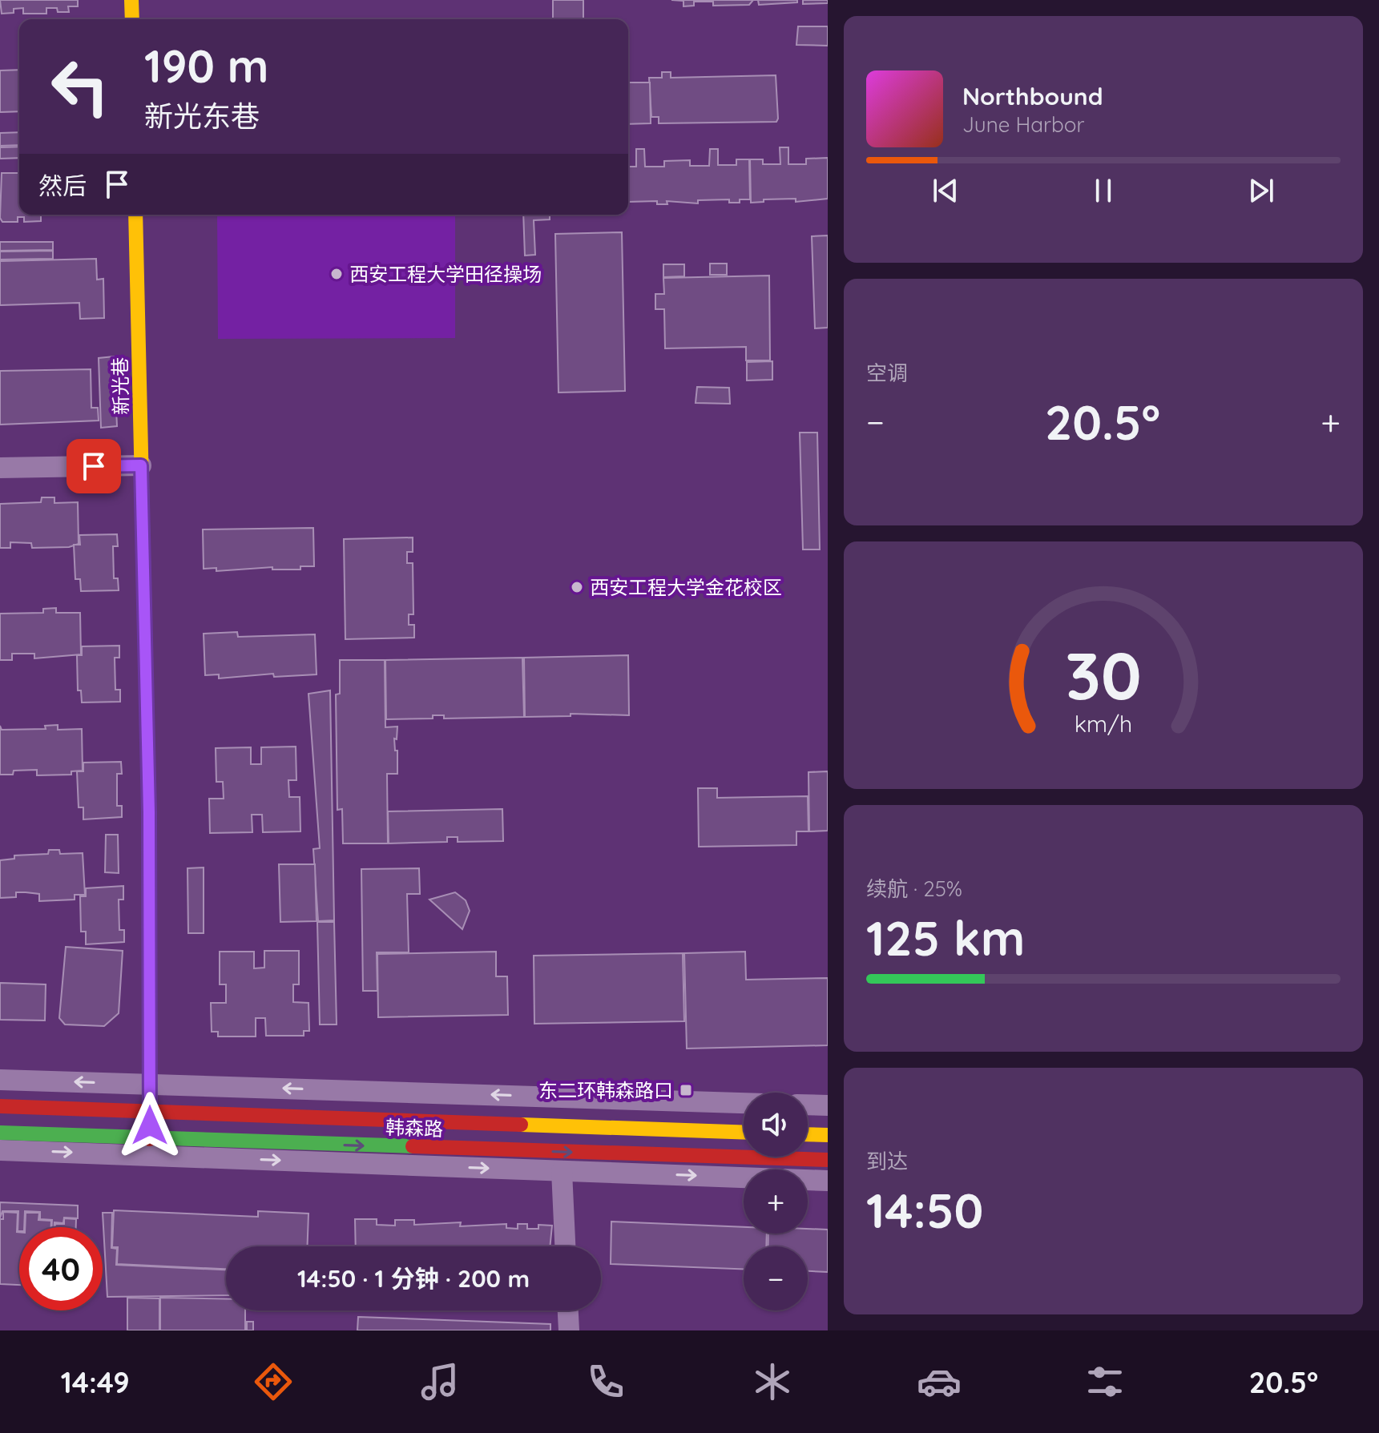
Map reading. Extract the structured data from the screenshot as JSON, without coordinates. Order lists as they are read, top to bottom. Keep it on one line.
{"streets":{"main road":["新光巷","韩森路"]},"crossings":[["新光巷","韩森路"]],"places":{"other":["西安工程大学田径操场","西安工程大学金花校区"],"transit":["东二环韩森路口"]},"page":{"turn":["190 m","新光东巷"],"song":["Northbound","June Harbor"],"then":"然后","tile":["空调",["续航 · 25%","125 km"],["到达","14:50"]],"heat":["−","20.5°","+"],"map_buttons":["+","−"],"limit":"40","trip":"14:50 · 1 分钟 · 200 m","tabs":["14:49","20.5°"],"gauge":["30","km/h"]}}
